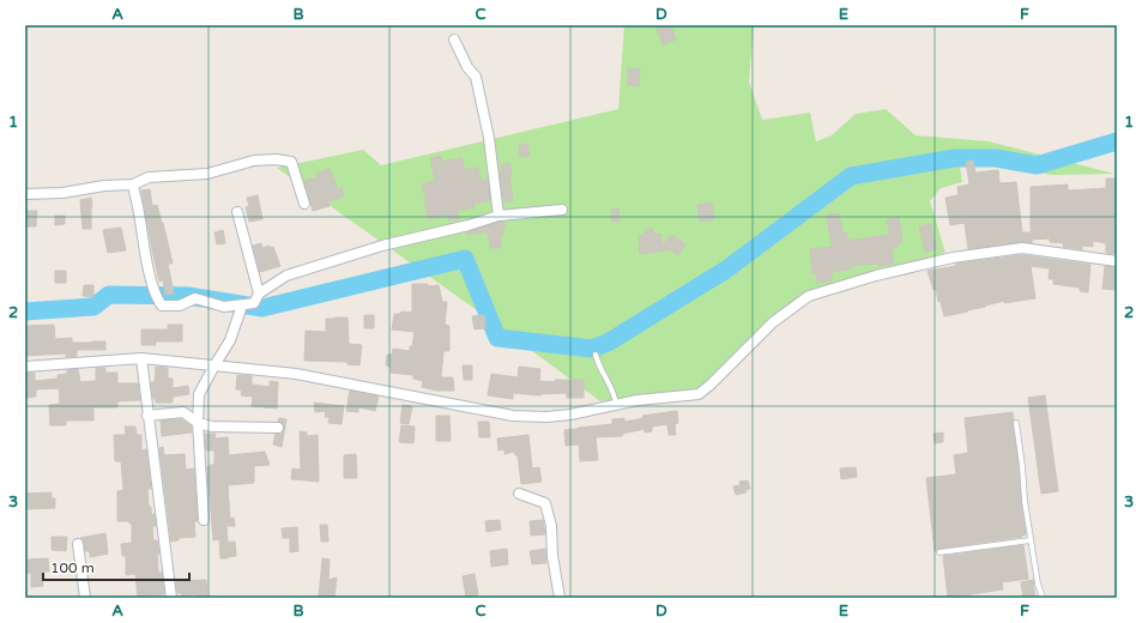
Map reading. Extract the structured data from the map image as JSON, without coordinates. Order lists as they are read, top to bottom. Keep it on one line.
{"scale_bar":"100 m","grid":{"columns":["A","B","C","D","E","F"],"rows":["1","2","3"]}}
